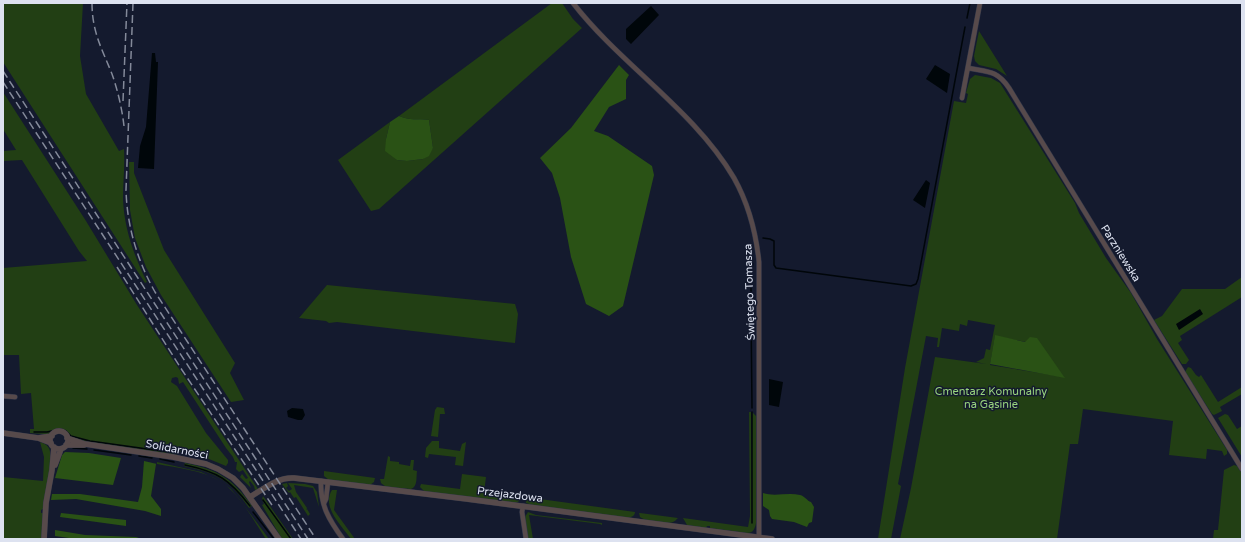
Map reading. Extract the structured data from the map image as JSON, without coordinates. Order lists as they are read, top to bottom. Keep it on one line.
{"streets":{"street":["Parzniewska","Świętego Tomasza","Solidarności","Przejazdowa"]},"crossings":[["Świętego Tomasza","Przejazdowa"],["Solidarności","Przejazdowa"]],"parks":["Cmentarz Komunalny na Gąsinie"]}
